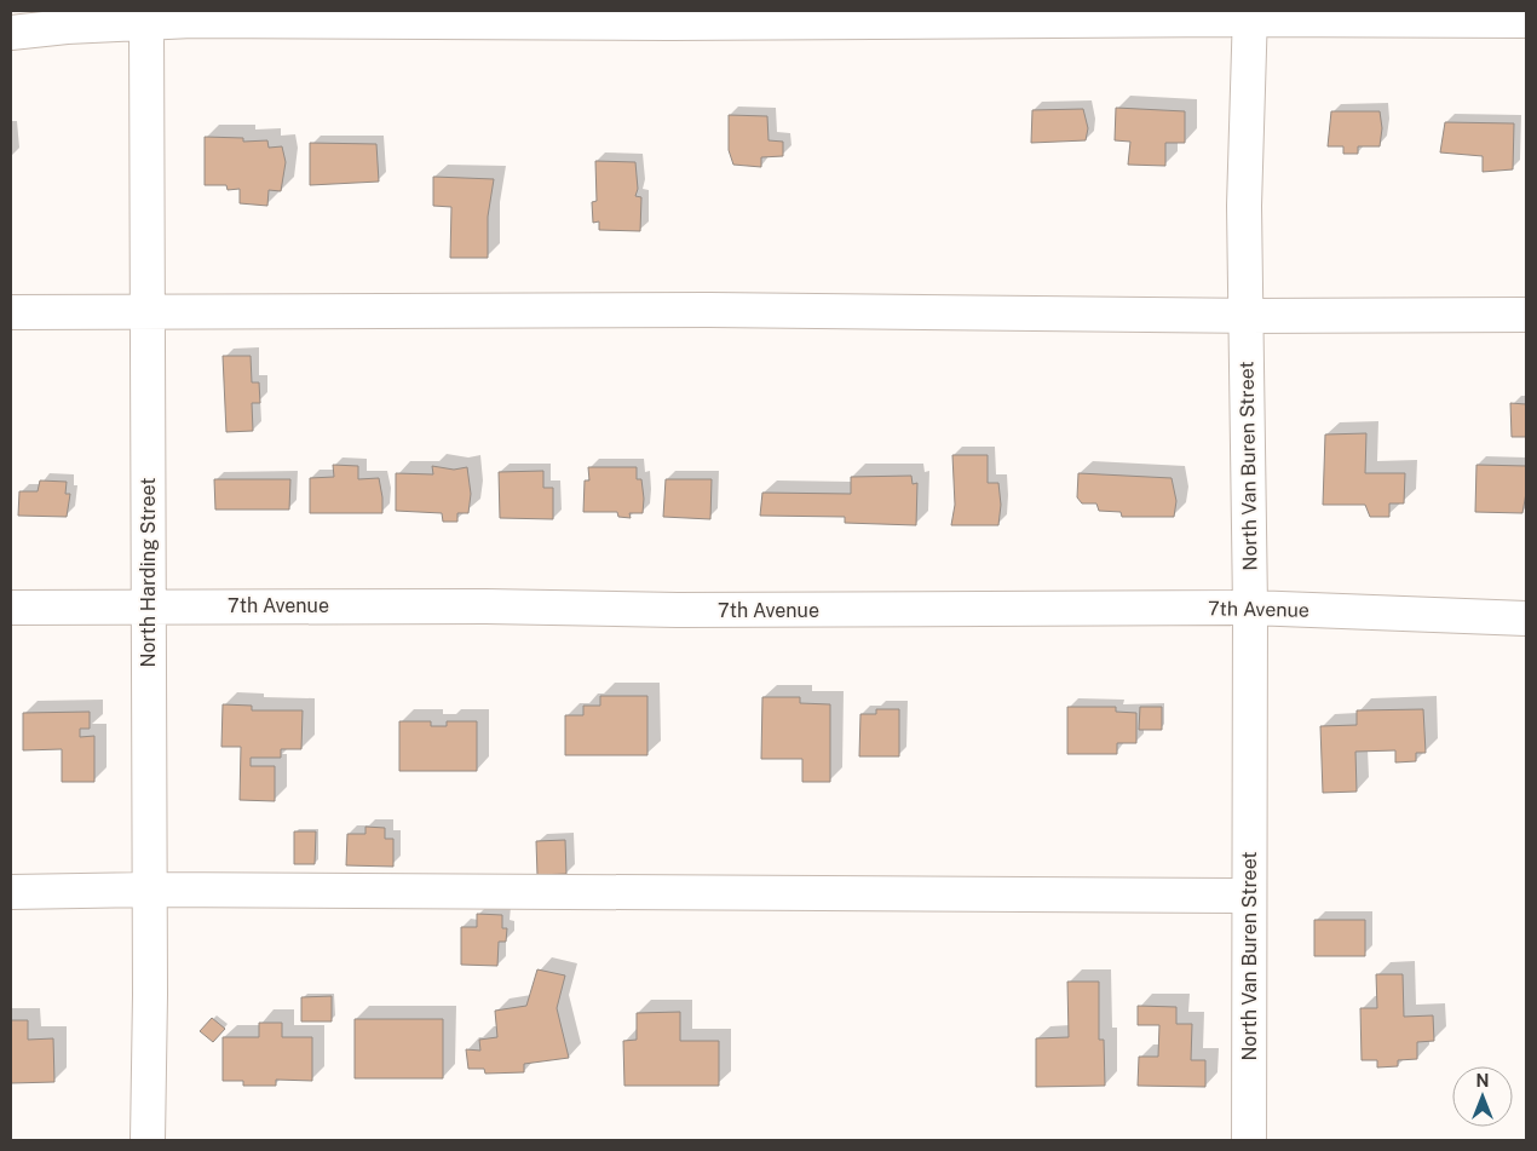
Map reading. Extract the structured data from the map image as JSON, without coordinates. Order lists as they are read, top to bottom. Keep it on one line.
{"streets":{"street":["North Van Buren Street","North Harding Street","7th Avenue"]},"crossings":[["North Van Buren Street","7th Avenue"],["North Harding Street","7th Avenue"]],"north":"top"}
